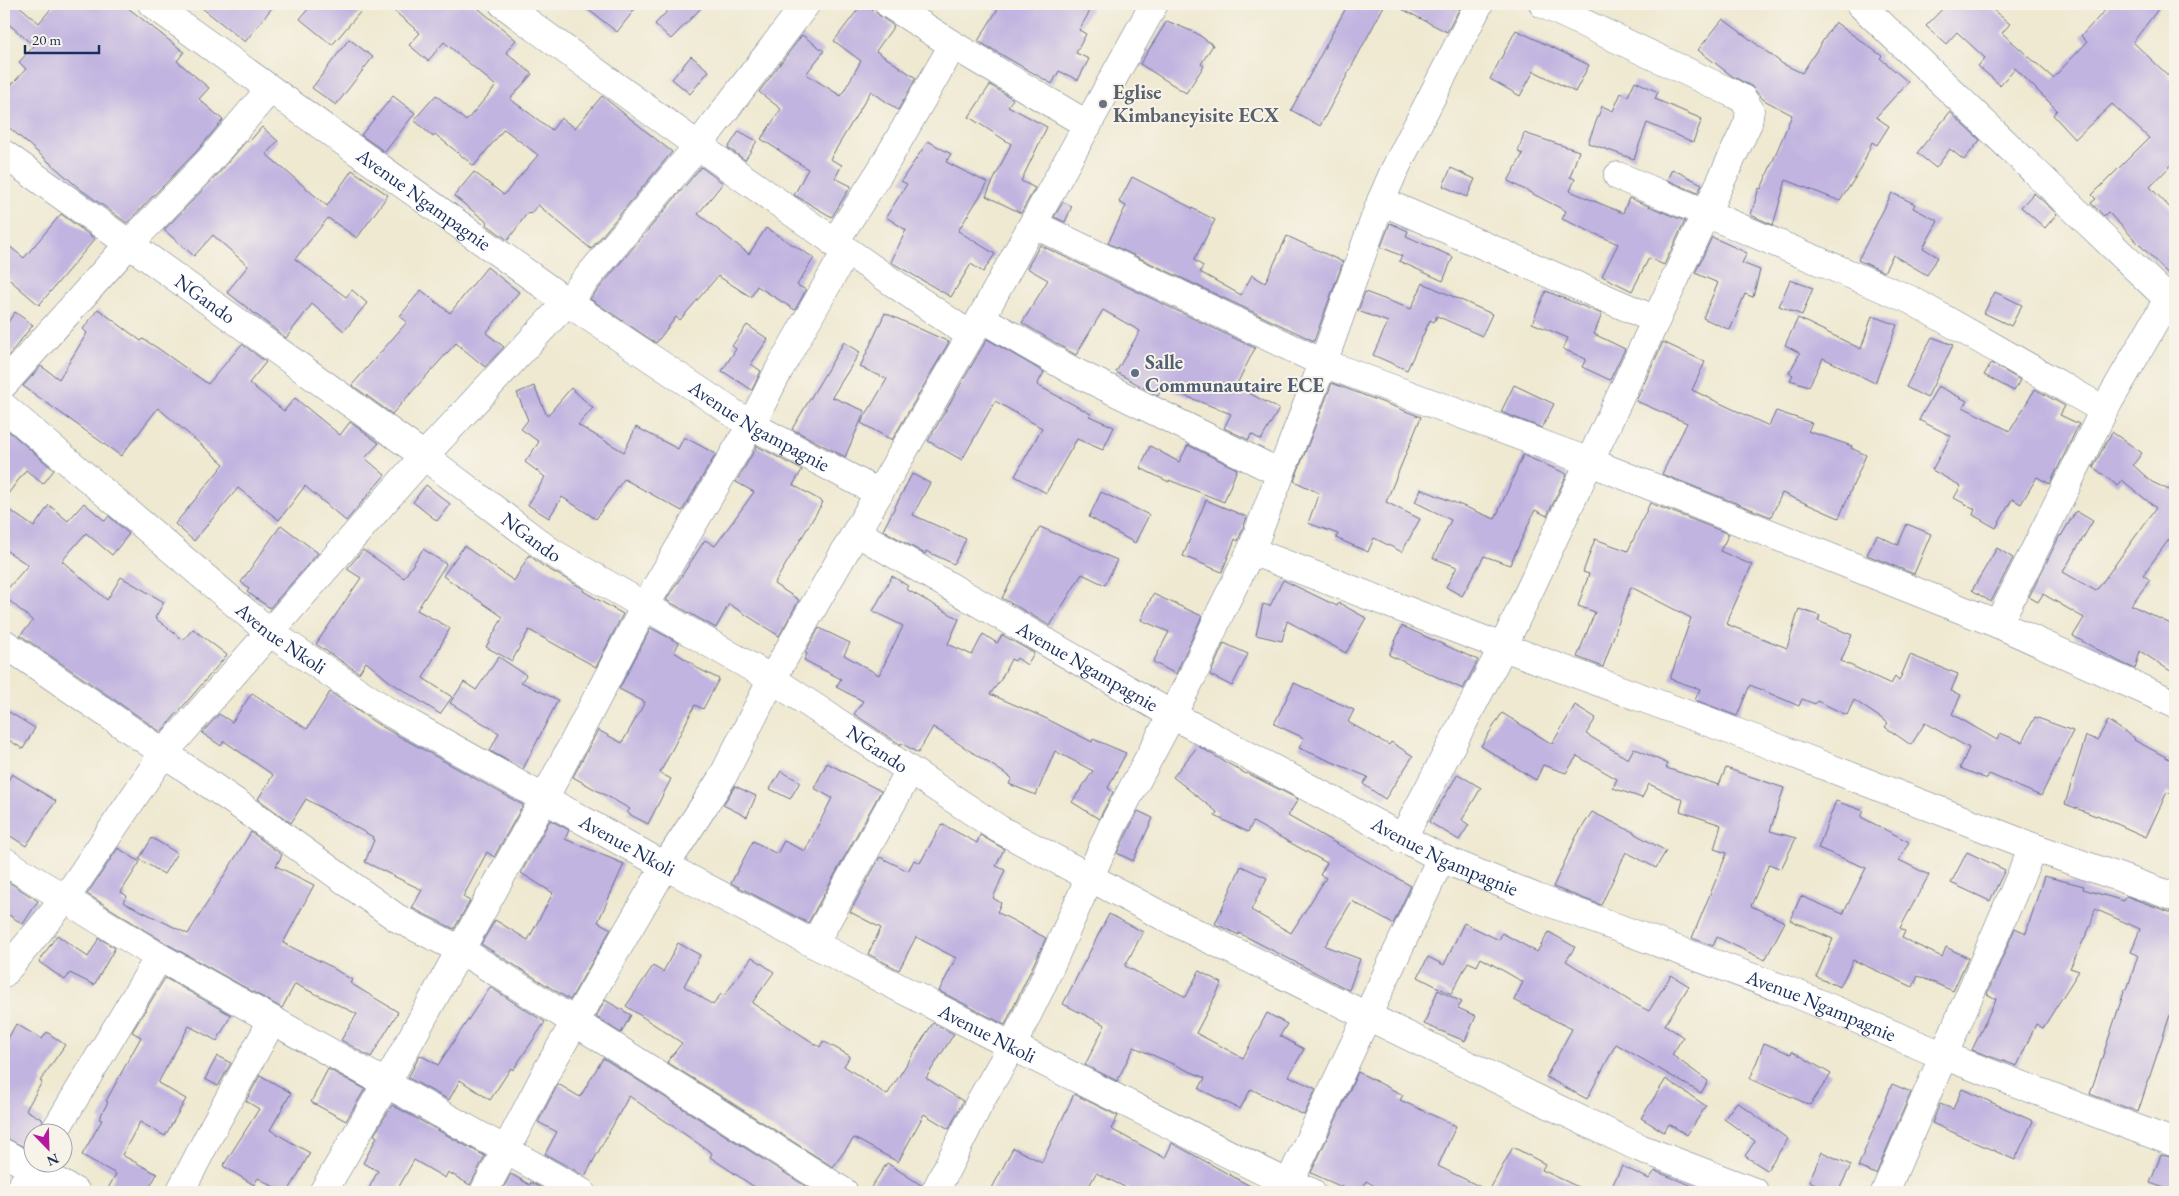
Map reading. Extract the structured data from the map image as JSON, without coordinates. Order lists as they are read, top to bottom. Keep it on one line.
{"streets":{"street":["Avenue Ngampagnie","NGando","Avenue Nkoli"]},"places":["Eglise Kimbaneyisite ECX","Salle Communautaire ECE"],"scale_bar":"20 m","north":"bottom right"}
